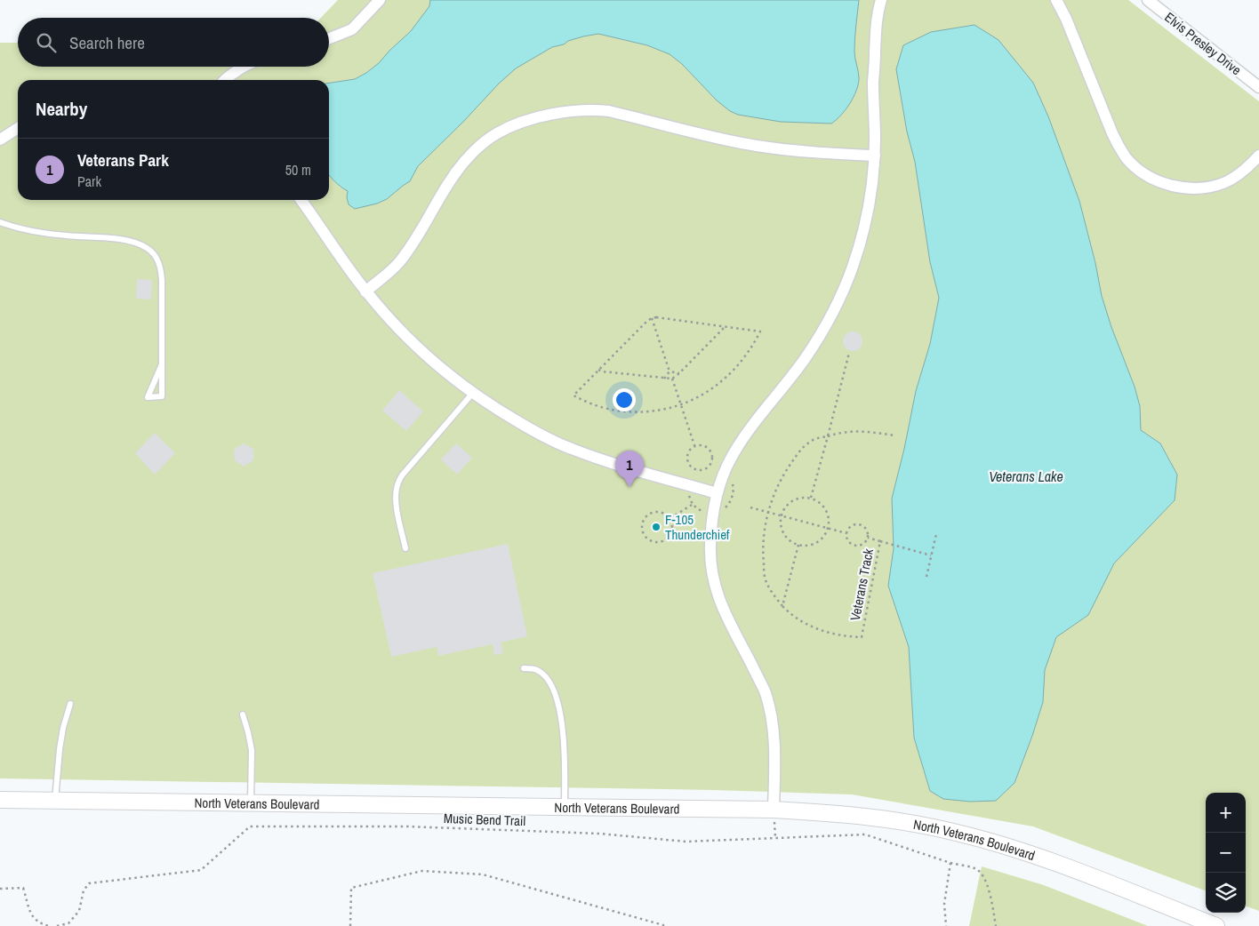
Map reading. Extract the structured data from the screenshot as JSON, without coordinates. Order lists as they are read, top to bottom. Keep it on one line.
{"streets":{"street":["Elvis Presley Drive","North Veterans Boulevard"],"path":["Veterans Track","Music Bend Trail"]},"water":["Veterans Lake"],"places":["F-105 Thunderchief"],"page":{"search":"Search here","heading":"Nearby","list":[{"mark":"1","name":"Veterans Park","note":"Park","value":"50 m"}],"pins":"1","map_buttons":["+","−"]}}
